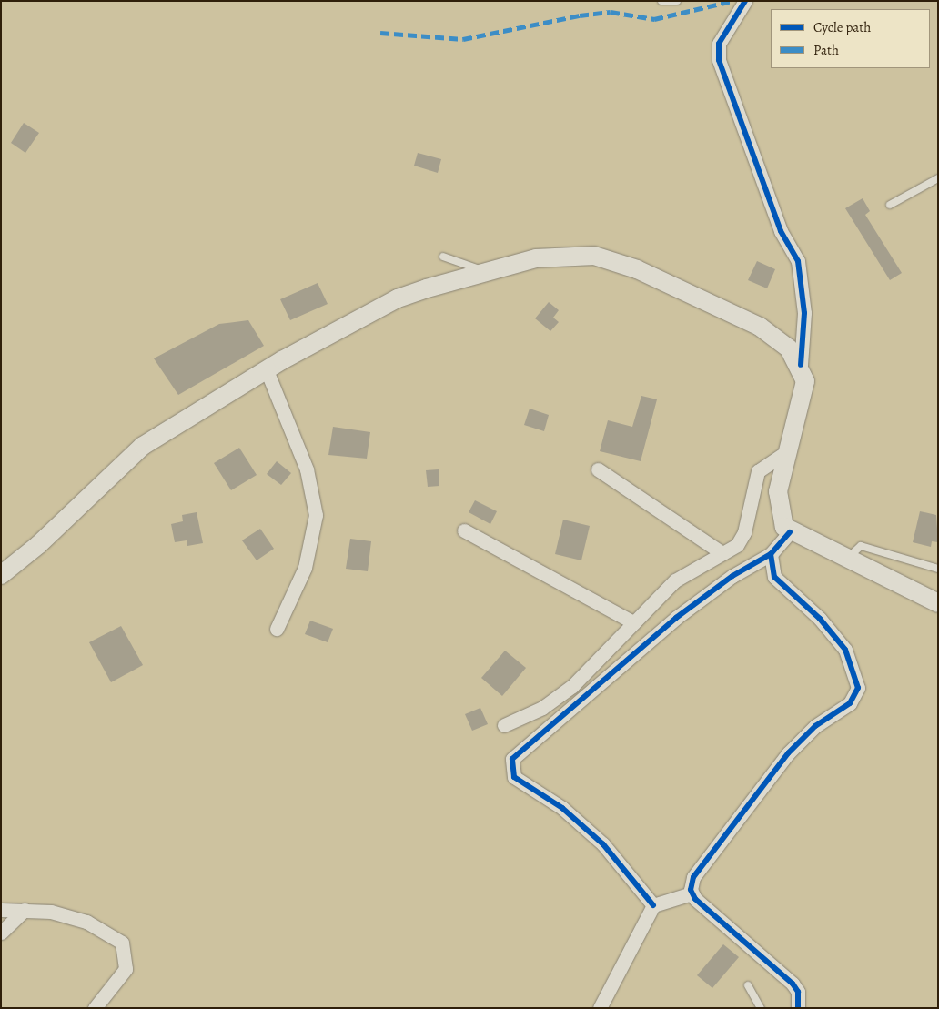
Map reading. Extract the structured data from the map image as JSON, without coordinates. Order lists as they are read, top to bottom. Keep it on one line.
{"legend":["Cycle path","Path"]}
